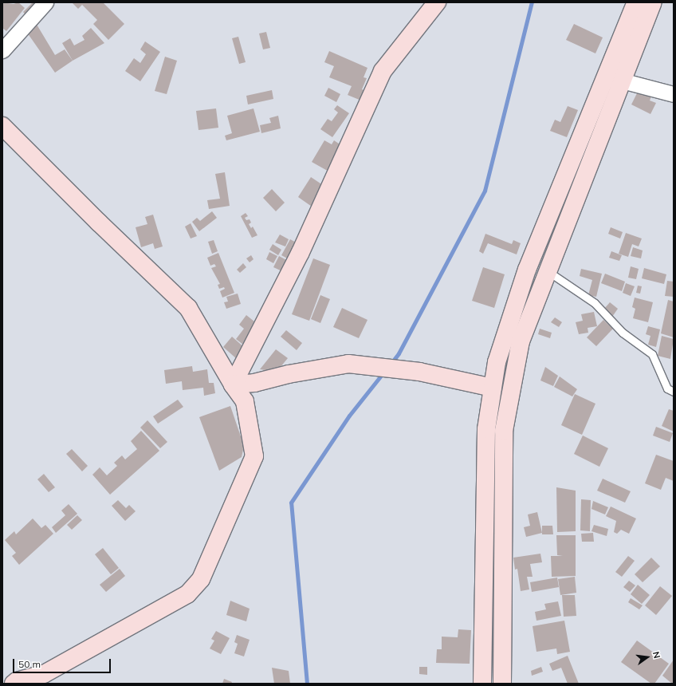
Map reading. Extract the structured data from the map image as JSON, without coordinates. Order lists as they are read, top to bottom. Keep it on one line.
{"scale_bar":"50 m","north":"right"}
